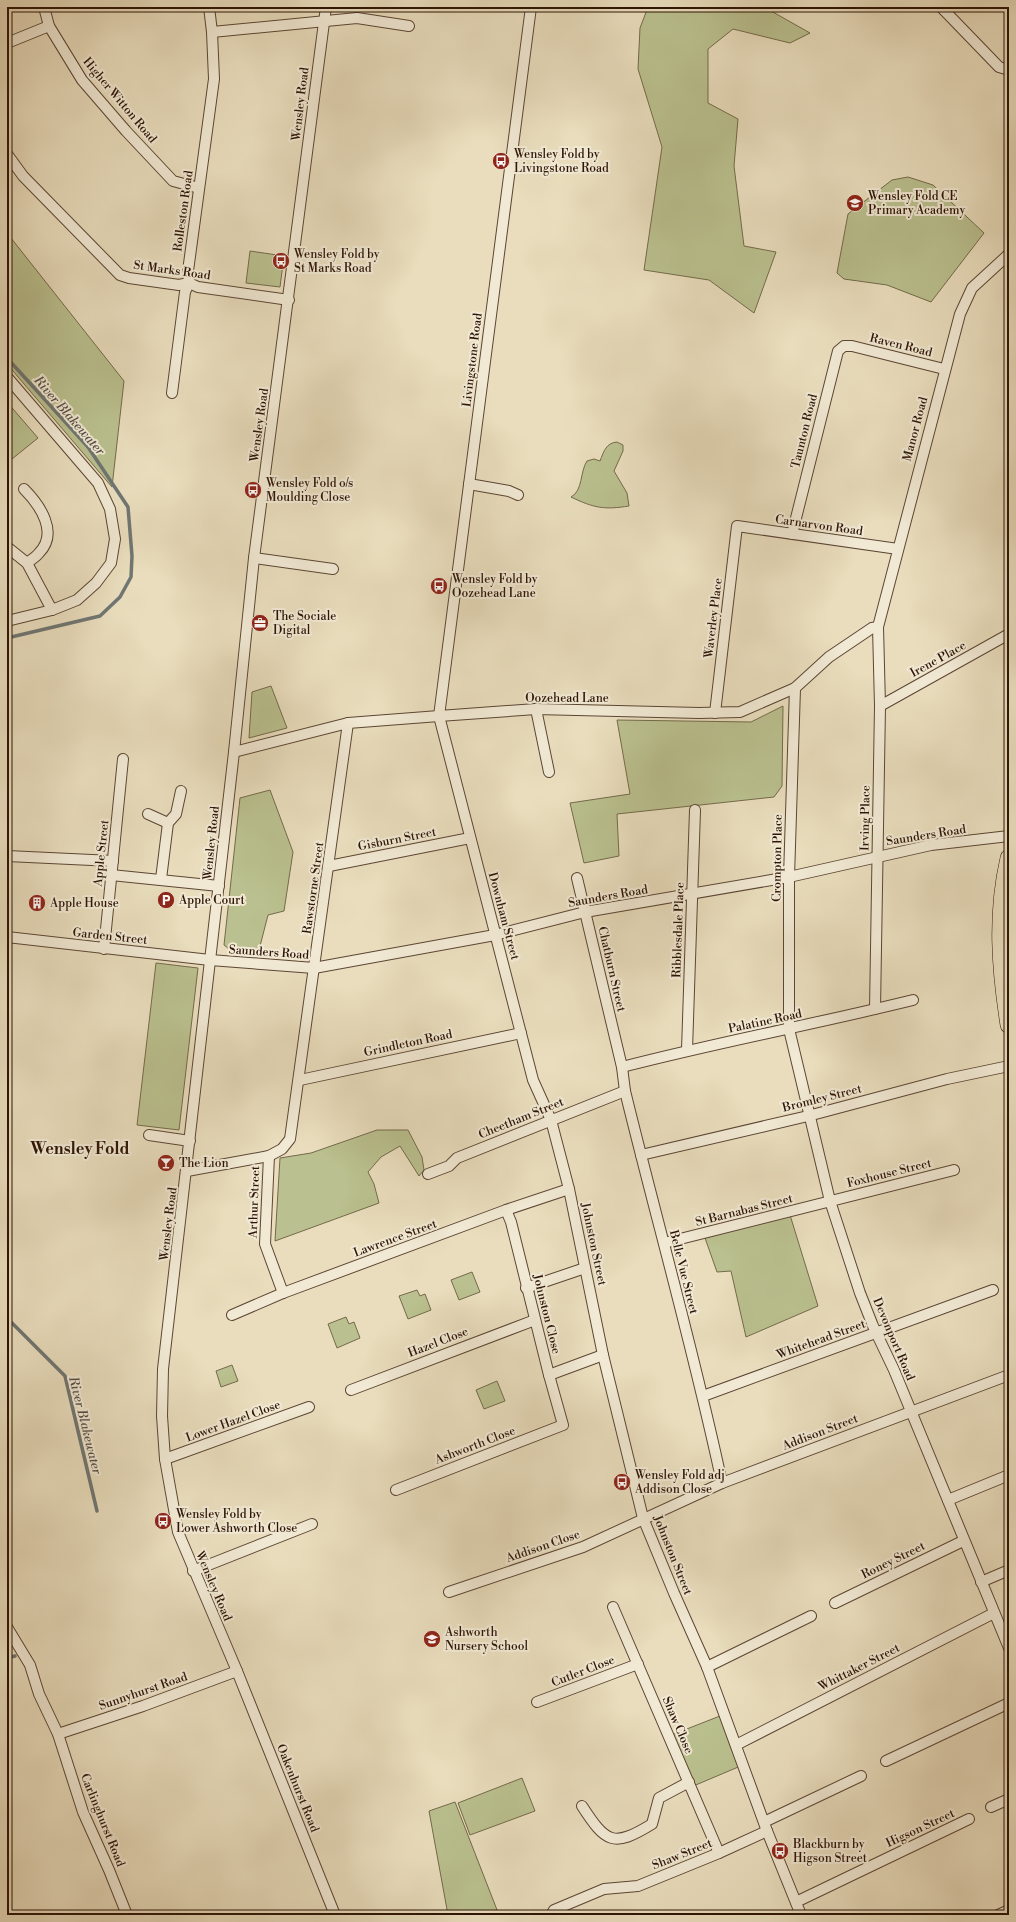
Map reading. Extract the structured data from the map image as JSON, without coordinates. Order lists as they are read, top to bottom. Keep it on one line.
{"streets":{"street":["Higher Witton Road","Wensley Road","Rolleston Road","St Marks Road","Raven Road","Livingstone Road","Manor Road","Taunton Road","Carnarvon Road","Waverley Place","Irene Place","Oozehead Lane","Irving Place","Saunders Road","Gisburn Street","Apple Street","Crompton Place","Rawstorne Street","Downham Street","Ribblesdale Place","Garden Street","Chatburn Street","Palatine Road","Grindleton Road","Bromley Street","Cheetham Street","Foxhouse Street","Arthur Street","St Barnabas Street","Lawrence Street","Johnston Street","Belle Vue Street","Johnston Close","Whitehead Street","Devonport Road","Hazel Close","Lower Hazel Close","Addison Street","Ashworth Close","Addison Close","Roney Street","Whittaker Street","Cutler Close","Sunnyhurst Road","Shaw Close","Oakenhurst Road","Carlinghurst Road","Higson Street","Shaw Street"]},"crossings":[["Higher Witton Road","Rolleston Road"],["Wensley Road","St Marks Road"],["Wensley Road","Oozehead Lane"],["Wensley Road","Saunders Road"],["Wensley Road","Garden Street"],["Wensley Road","Lower Hazel Close"],["Wensley Road","Sunnyhurst Road"],["Wensley Road","Oakenhurst Road"],["Rolleston Road","St Marks Road"],["Raven Road","Manor Road"],["Raven Road","Taunton Road"],["Livingstone Road","Oozehead Lane"],["Livingstone Road","Downham Street"],["Manor Road","Carnarvon Road"],["Manor Road","Oozehead Lane"],["Manor Road","Irving Place"],["Taunton Road","Carnarvon Road"],["Carnarvon Road","Waverley Place"],["Waverley Place","Oozehead Lane"],["Irene Place","Irving Place"],["Oozehead Lane","Irving Place"],["Oozehead Lane","Crompton Place"],["Oozehead Lane","Rawstorne Street"],["Oozehead Lane","Downham Street"],["Irving Place","Saunders Road"],["Irving Place","Palatine Road"],["Saunders Road","Crompton Place"],["Saunders Road","Rawstorne Street"],["Saunders Road","Downham Street"],["Saunders Road","Ribblesdale Place"],["Saunders Road","Garden Street"],["Saunders Road","Chatburn Street"],["Gisburn Street","Rawstorne Street"],["Gisburn Street","Downham Street"],["Apple Street","Garden Street"],["Crompton Place","Palatine Road"],["Crompton Place","Devonport Road"],["Rawstorne Street","Grindleton Road"],["Rawstorne Street","Arthur Street"],["Downham Street","Grindleton Road"],["Downham Street","Cheetham Street"],["Downham Street","Johnston Street"],["Ribblesdale Place","Palatine Road"],["Chatburn Street","Palatine Road"],["Chatburn Street","Belle Vue Street"],["Palatine Road","Belle Vue Street"],["Palatine Road","Devonport Road"],["Bromley Street","Belle Vue Street"],["Bromley Street","Devonport Road"],["Cheetham Street","Johnston Street"],["Cheetham Street","Belle Vue Street"],["Foxhouse Street","St Barnabas Street"],["Foxhouse Street","Devonport Road"],["Arthur Street","Lawrence Street"],["St Barnabas Street","Belle Vue Street"],["St Barnabas Street","Devonport Road"],["Lawrence Street","Johnston Street"],["Lawrence Street","Johnston Close"],["Johnston Street","Addison Street"],["Johnston Street","Addison Close"],["Johnston Street","Whittaker Street"],["Johnston Street","Higson Street"],["Johnston Street","Shaw Street"],["Belle Vue Street","Whitehead Street"],["Belle Vue Street","Addison Street"],["Johnston Close","Hazel Close"],["Johnston Close","Ashworth Close"],["Whitehead Street","Devonport Road"],["Devonport Road","Addison Street"],["Devonport Road","Roney Street"],["Devonport Road","Whittaker Street"],["Addison Street","Addison Close"],["Cutler Close","Shaw Close"],["Sunnyhurst Road","Oakenhurst Road"],["Sunnyhurst Road","Carlinghurst Road"],["Shaw Close","Shaw Street"]],"districts":["Wensley Fold"],"water":["River Blakewater"],"places":{"bus stop":["Wensley Fold by Livingstone Road","Wensley Fold by St Marks Road","Wensley Fold o/s Moulding Close","Wensley Fold by Oozehead Lane","Wensley Fold adj Addison Close","Wensley Fold by Lower Ashworth Close","Blackburn by Higson Street"],"school or university":["Wensley Fold CE Primary Academy","Ashworth Nursery School"],"office":["The Sociale Digital"],"parking":["Apple Court"],"building":["Apple House"],"bar":["The Lion"]}}
